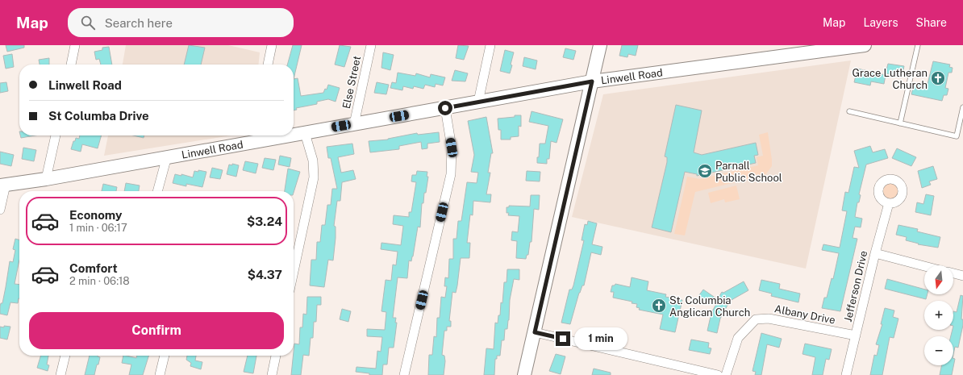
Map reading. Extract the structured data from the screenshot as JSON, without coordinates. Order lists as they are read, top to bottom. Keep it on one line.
{"streets":{"main road":["Linwell Road"],"street":["Else Street","Jefferson Drive","Albany Drive"]},"crossings":[["Linwell Road","Else Street"],["Jefferson Drive","Albany Drive"]],"places":{"church":["Grace Lutheran Church","St. Columbia Anglican Church"],"school or university":["Parnall Public School"]},"north":"bottom","page":{"header":"Map","search":"Search here","nav":["Map","Layers","Share"],"banner":["Linwell Road","St Columba Drive"],"list":[{"name":"Economy","note":"1 min · 06:17","value":"$3.24"},{"name":"Comfort","note":"2 min · 06:18","value":"$4.37"}],"map_buttons":["+","−"],"buttons":"Confirm","bubble":"1 min"}}
